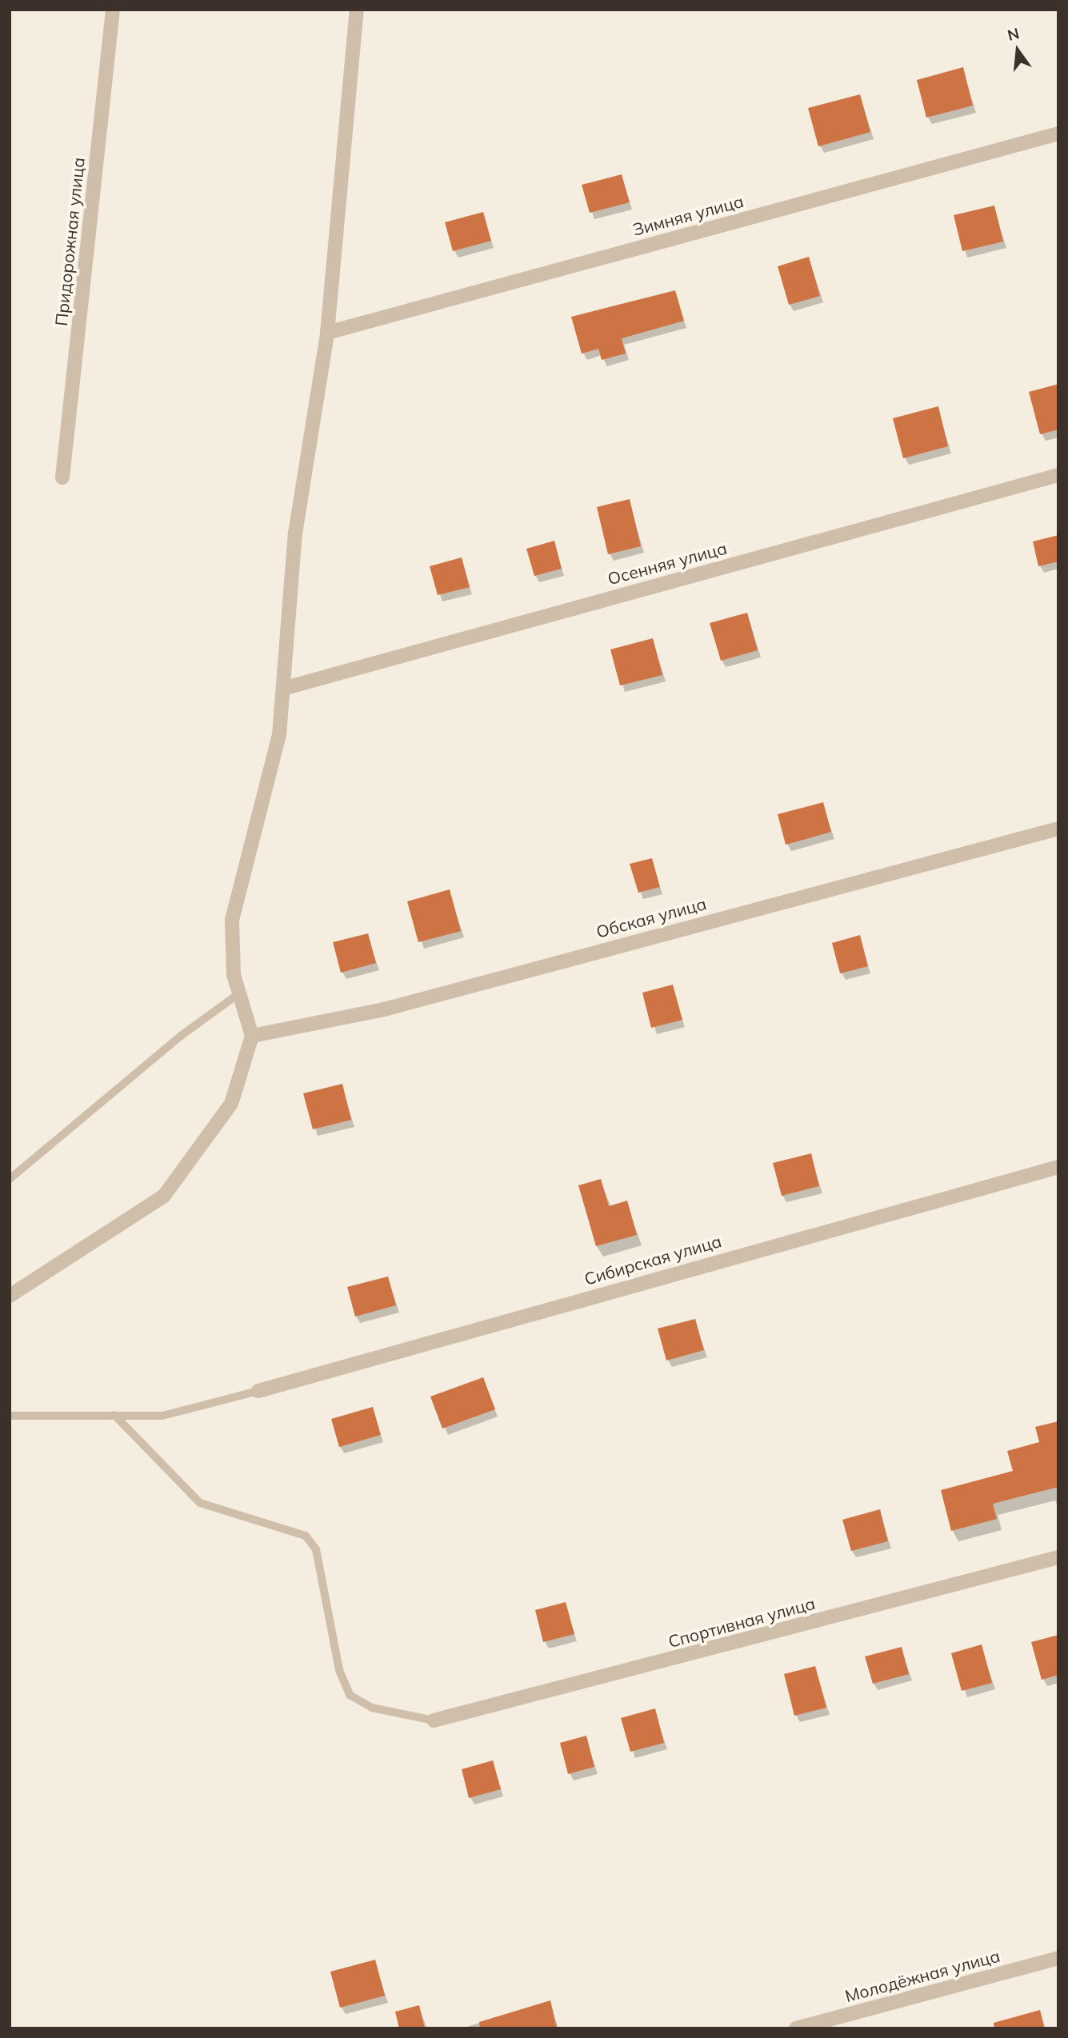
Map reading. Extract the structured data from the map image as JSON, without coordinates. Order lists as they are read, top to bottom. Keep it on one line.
{"streets":{"street":["Зимняя улица","Придорожная улица","Осенняя улица","Обская улица","Сибирская улица","Спортивная улица","Молодёжная улица"]},"north":"top"}
